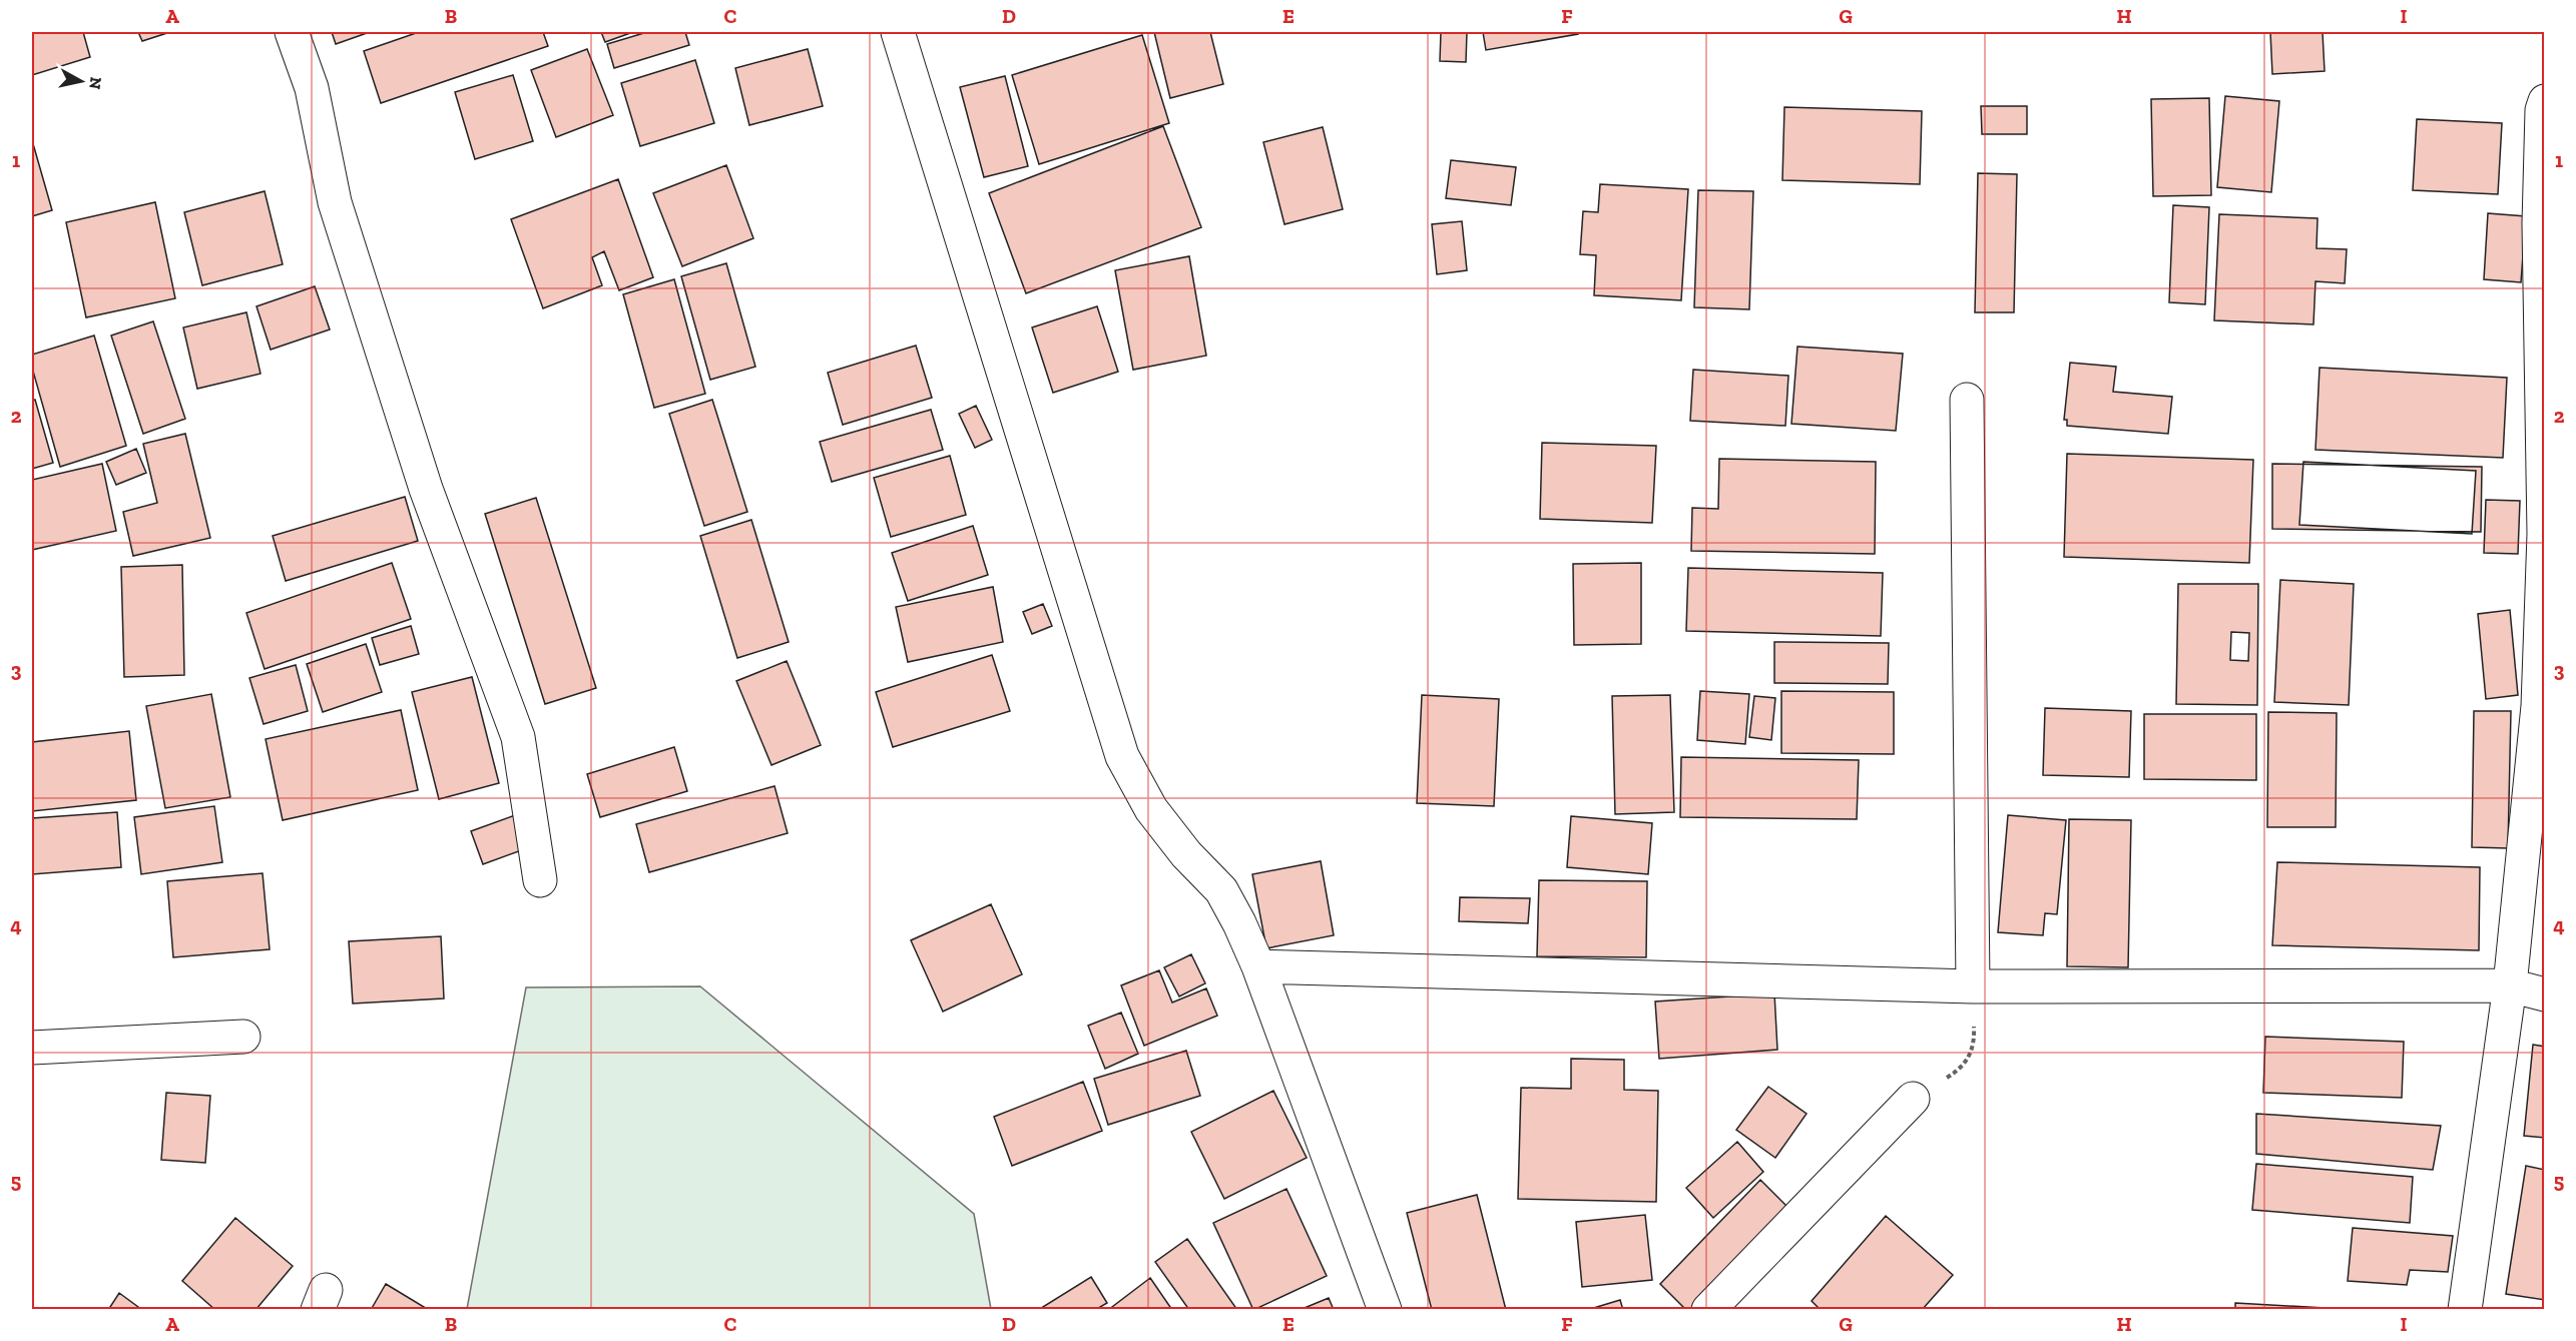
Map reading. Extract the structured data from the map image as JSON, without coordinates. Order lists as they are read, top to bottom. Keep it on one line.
{"north":"right","grid":{"columns":["A","B","C","D","E","F","G","H","I"],"rows":["1","2","3","4","5"]}}
